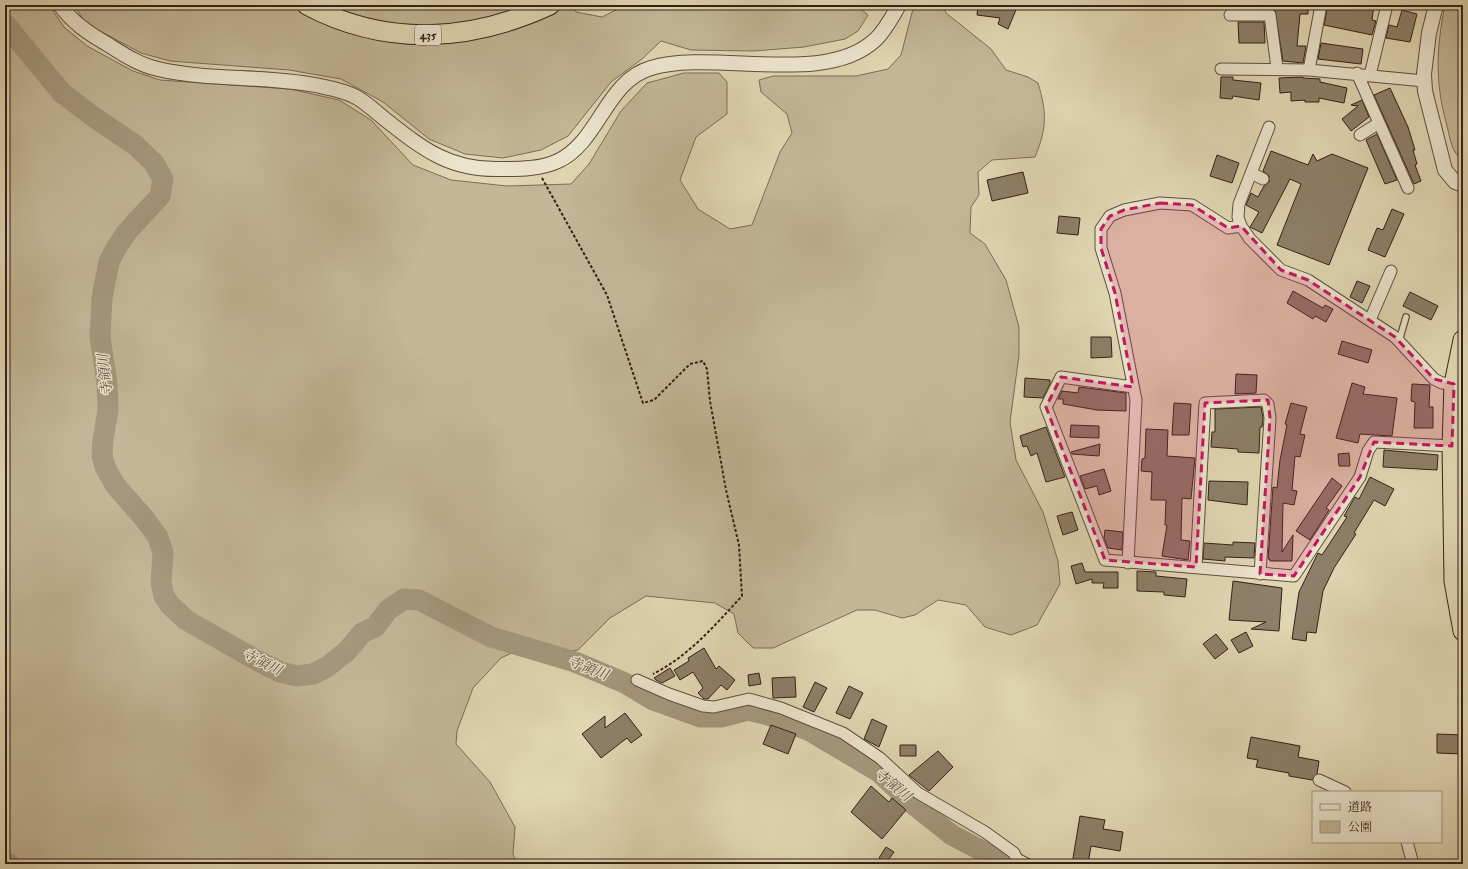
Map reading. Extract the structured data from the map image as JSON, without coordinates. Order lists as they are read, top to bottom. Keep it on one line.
{"streets":{"highway":["435"]},"water":["寺領川"],"legend":["道路","公園"]}
